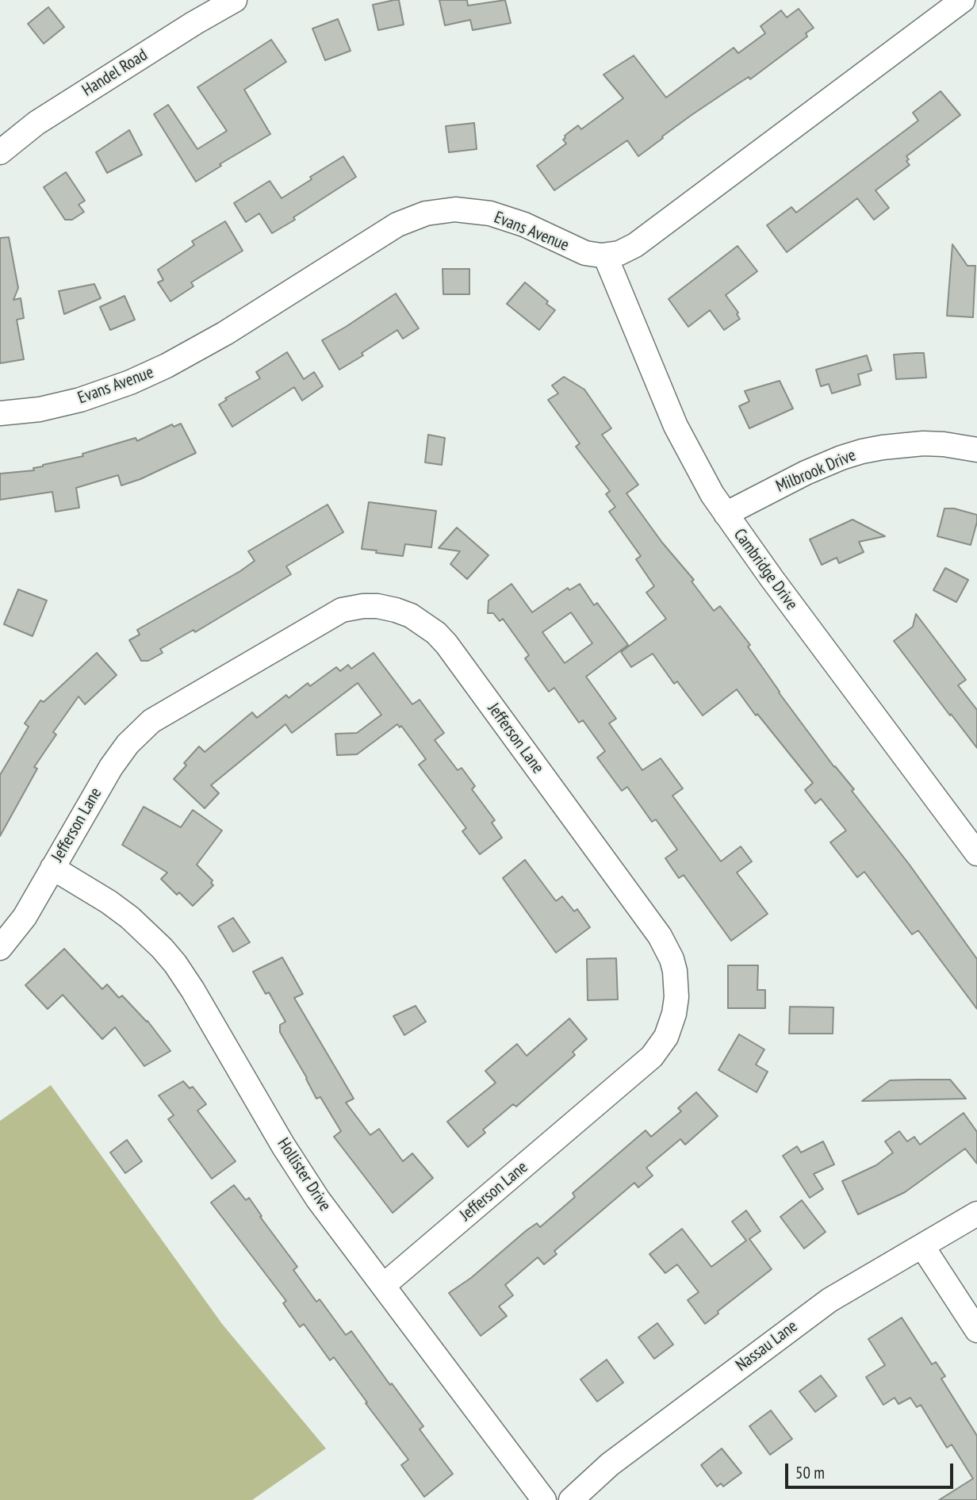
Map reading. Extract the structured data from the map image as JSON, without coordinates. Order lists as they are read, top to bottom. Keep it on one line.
{"streets":{"street":["Handel Road","Evans Avenue","Milbrook Drive","Cambridge Drive","Jefferson Lane","Hollister Drive","Nassau Lane"]},"crossings":[["Evans Avenue","Cambridge Drive"],["Milbrook Drive","Cambridge Drive"],["Jefferson Lane","Hollister Drive"]],"scale_bar":"50 m"}
